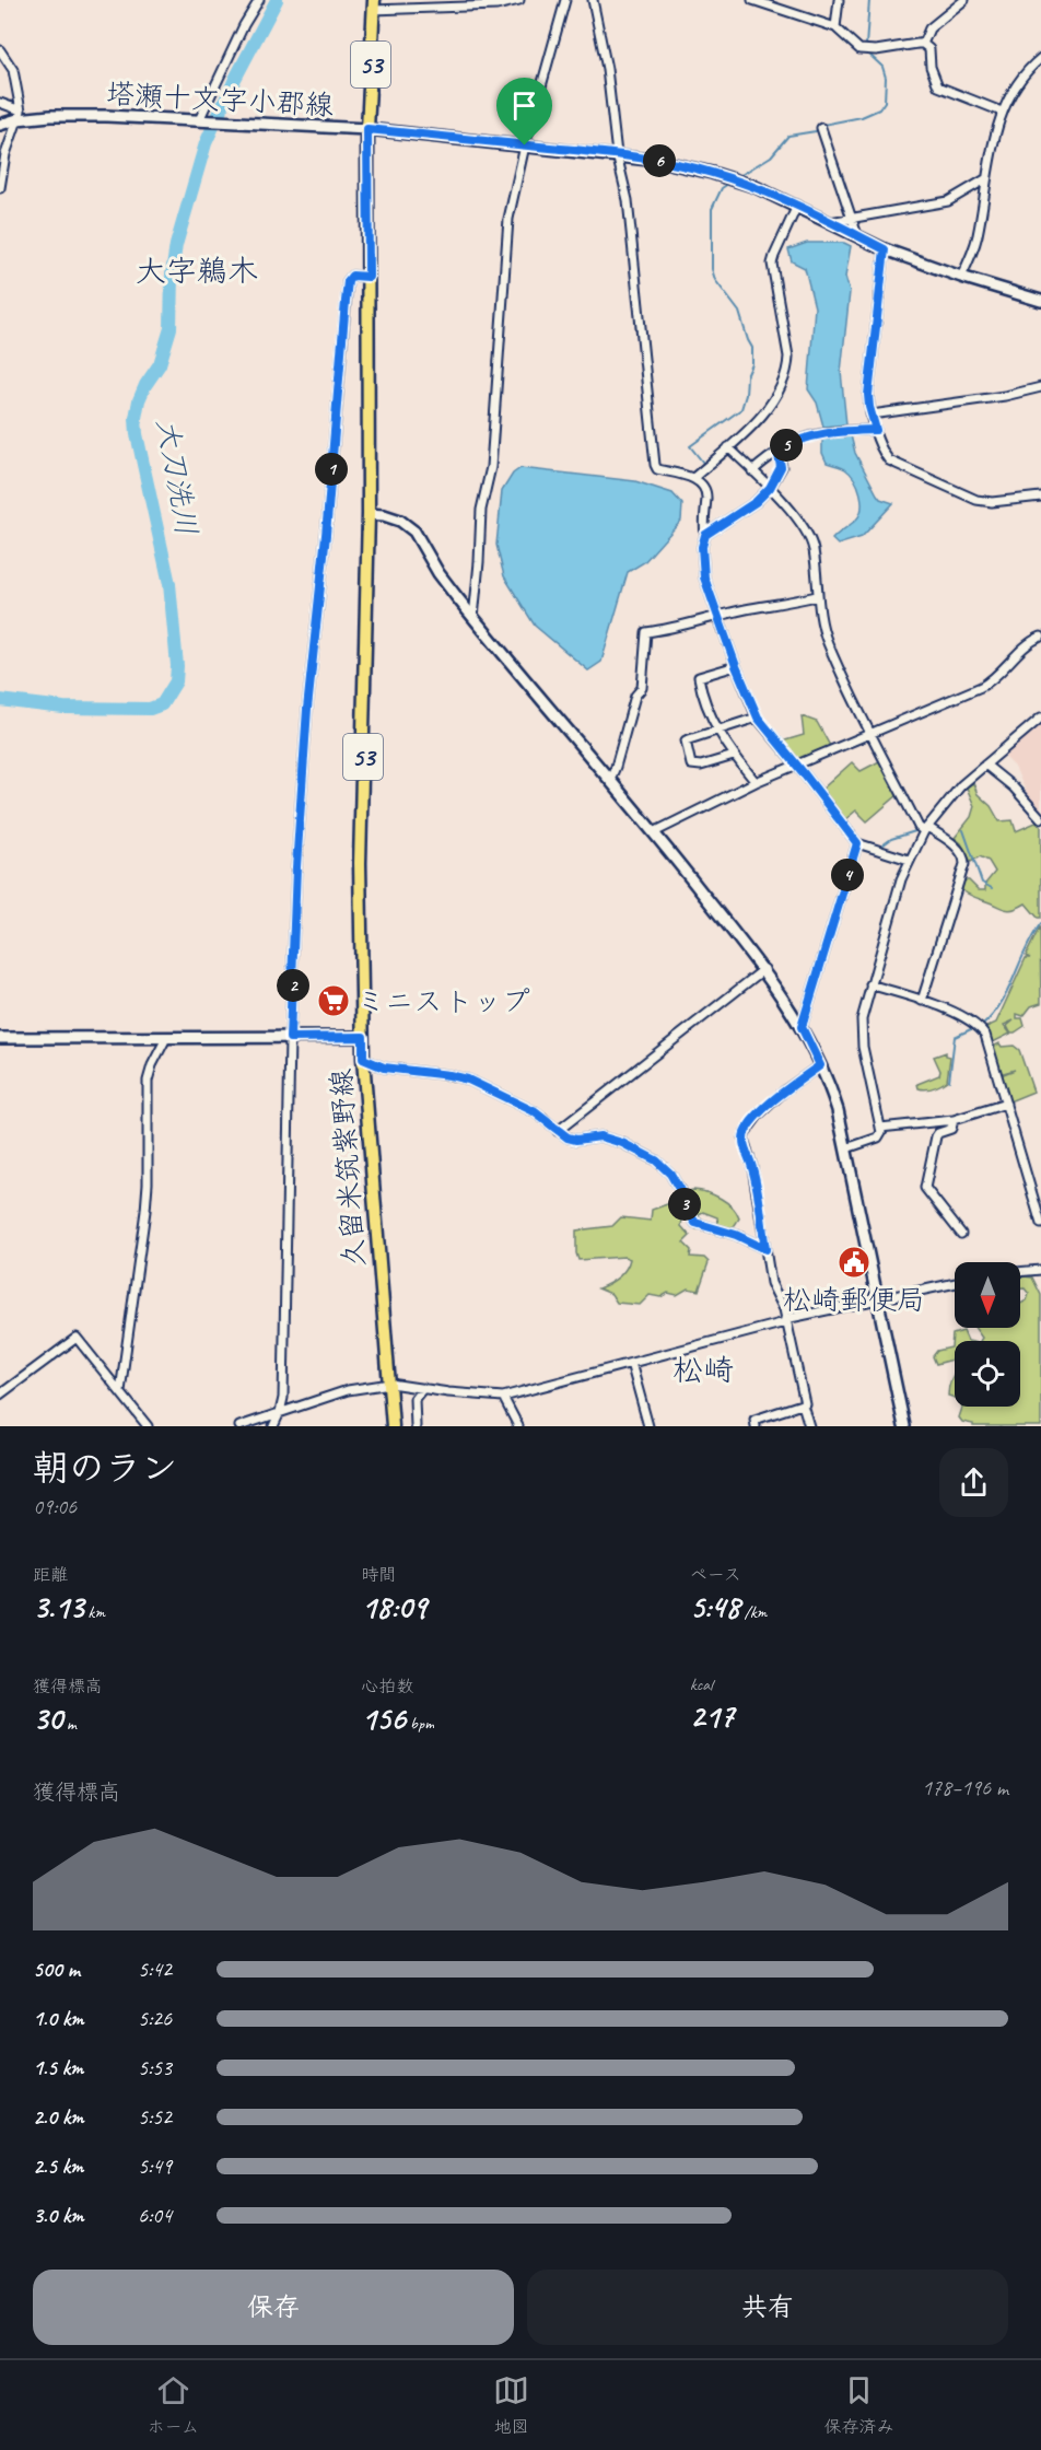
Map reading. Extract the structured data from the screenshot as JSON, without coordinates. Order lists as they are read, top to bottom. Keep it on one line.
{"streets":{"main road":["53","久留米筑紫野線"],"street":["塔瀬十文字小郡線"]},"crossings":[["塔瀬十文字小郡線","久留米筑紫野線"]],"districts":["大字鵜木","松崎"],"water":["大刀洗川"],"places":{"supermarket":["ミニストップ"],"public building":["松崎郵便局"]},"north":"bottom","page":{"pins":["6","5","1","4","2","3"],"heading":["朝のラン","09:06"],"stats":[["距離","3.13 km"],["時間","18:09"],["ペース","5:48 /km"],["獲得標高","30 m"],["心拍数","156 bpm"],["kcal","217"]],"chart":["獲得標高","178–196 m"],"list":[{"name":"500 m","note":"5:42"},{"name":"1.0 km","note":"5:26"},{"name":"1.5 km","note":"5:53"},{"name":"2.0 km","note":"5:52"},{"name":"2.5 km","note":"5:49"},{"name":"3.0 km","note":"6:04"}],"buttons":["保存","共有"],"tabs":["ホーム","地図","保存済み"]}}
